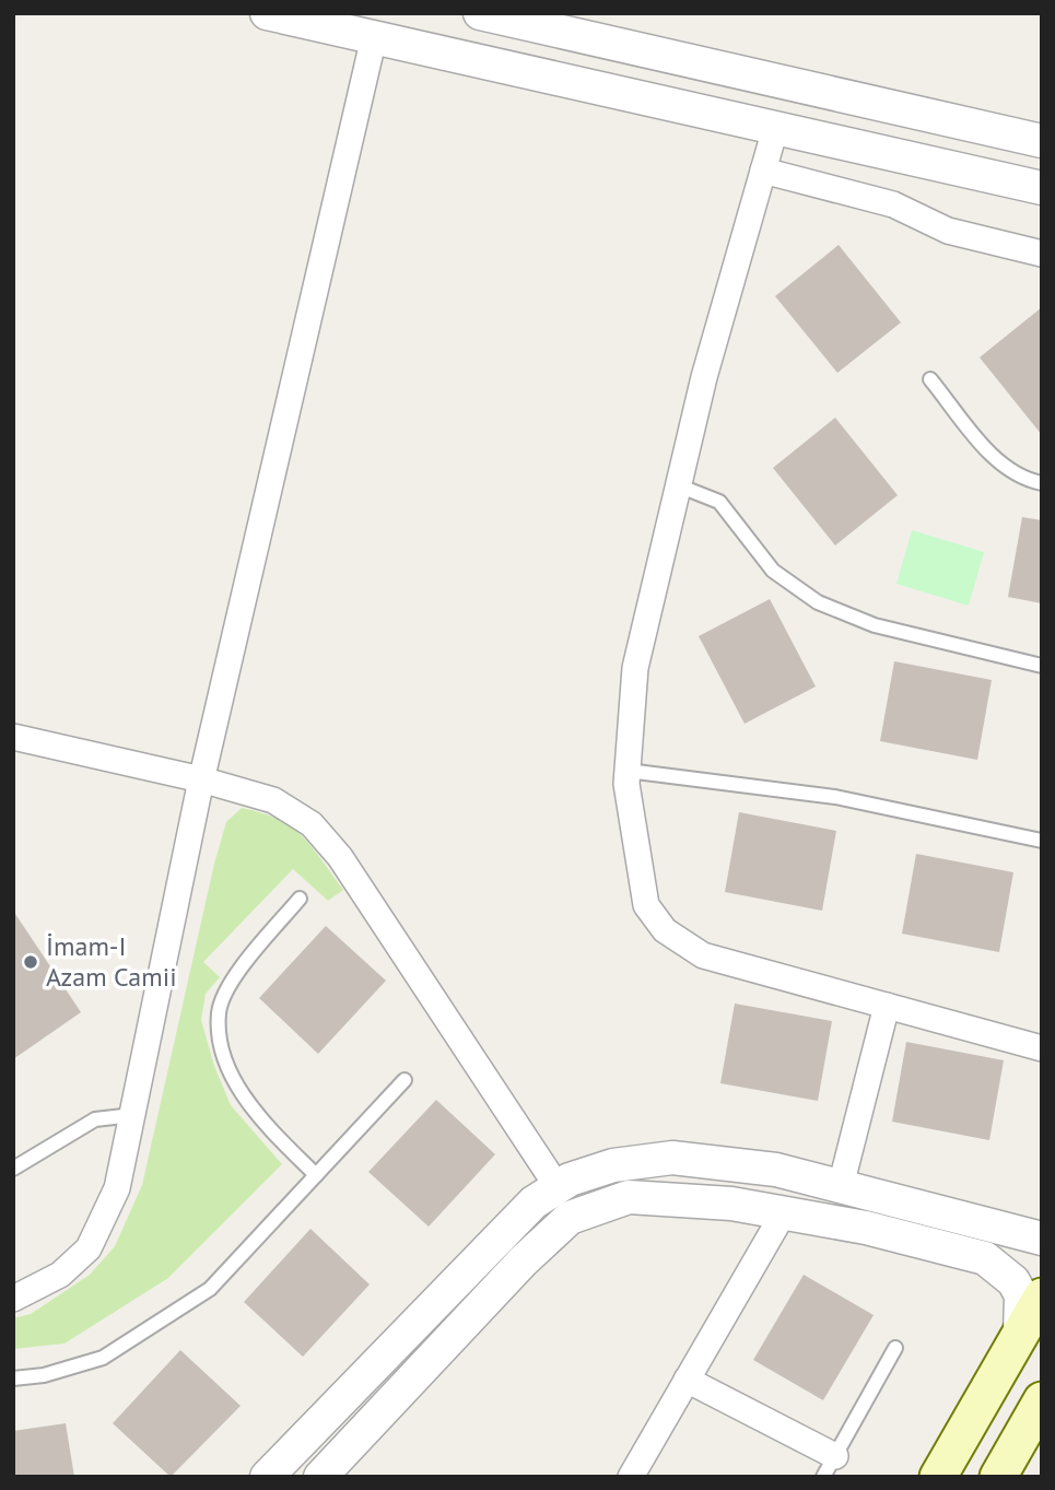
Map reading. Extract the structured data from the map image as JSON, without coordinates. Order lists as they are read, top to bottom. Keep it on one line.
{"places":["İmam-I Azam Camii"]}
